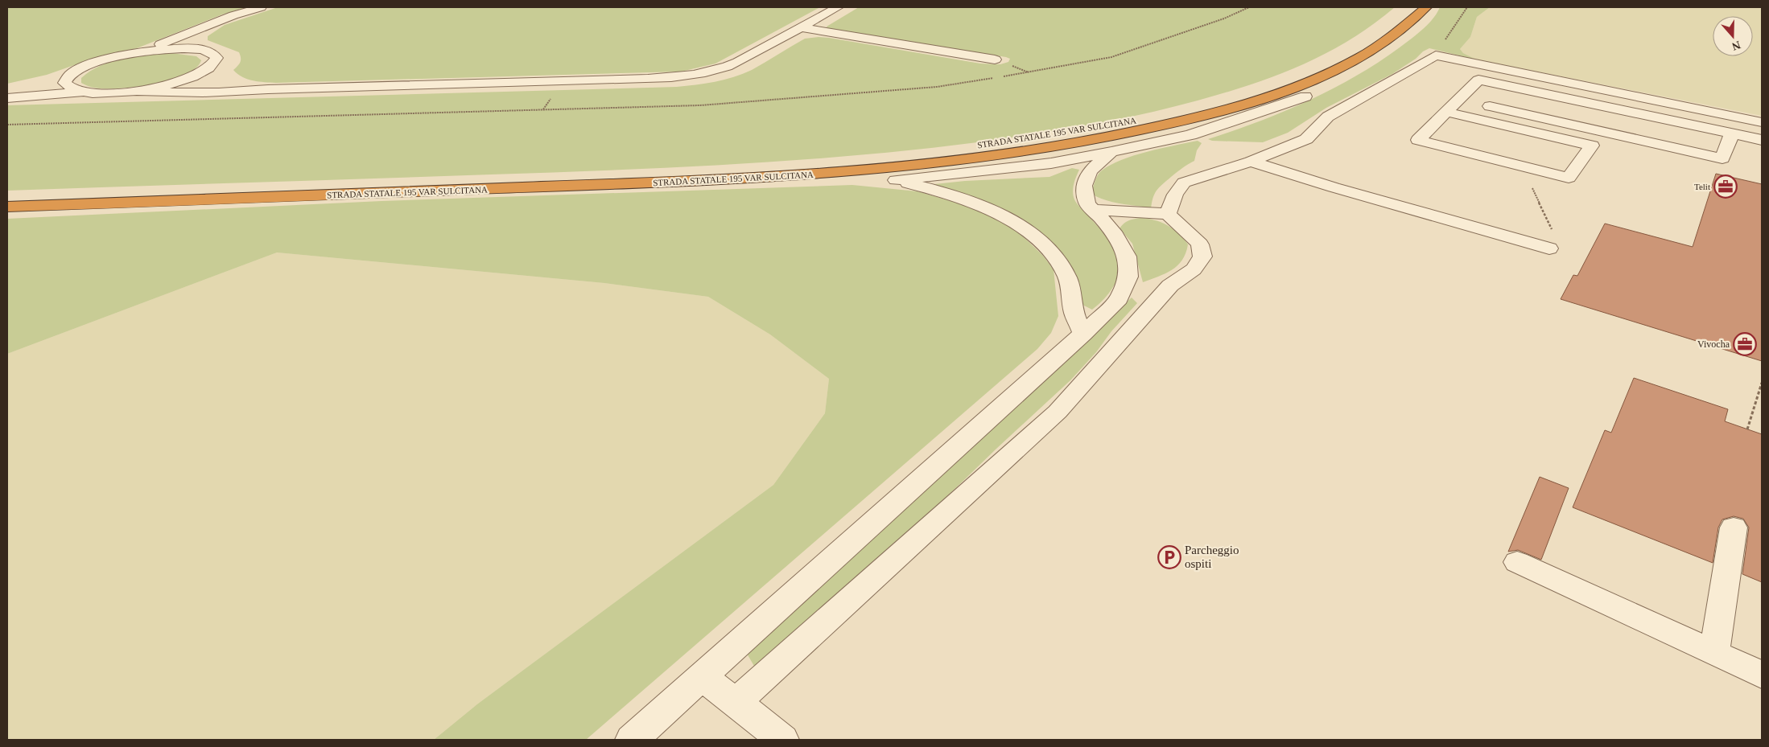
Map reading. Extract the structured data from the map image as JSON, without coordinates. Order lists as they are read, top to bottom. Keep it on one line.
{"streets":{"highway":["STRADA STATALE 195 VAR SULCITANA"]},"places":{"office":["Telit","Vivocha"],"parking":["Parcheggio ospiti"]},"north":"bottom"}
